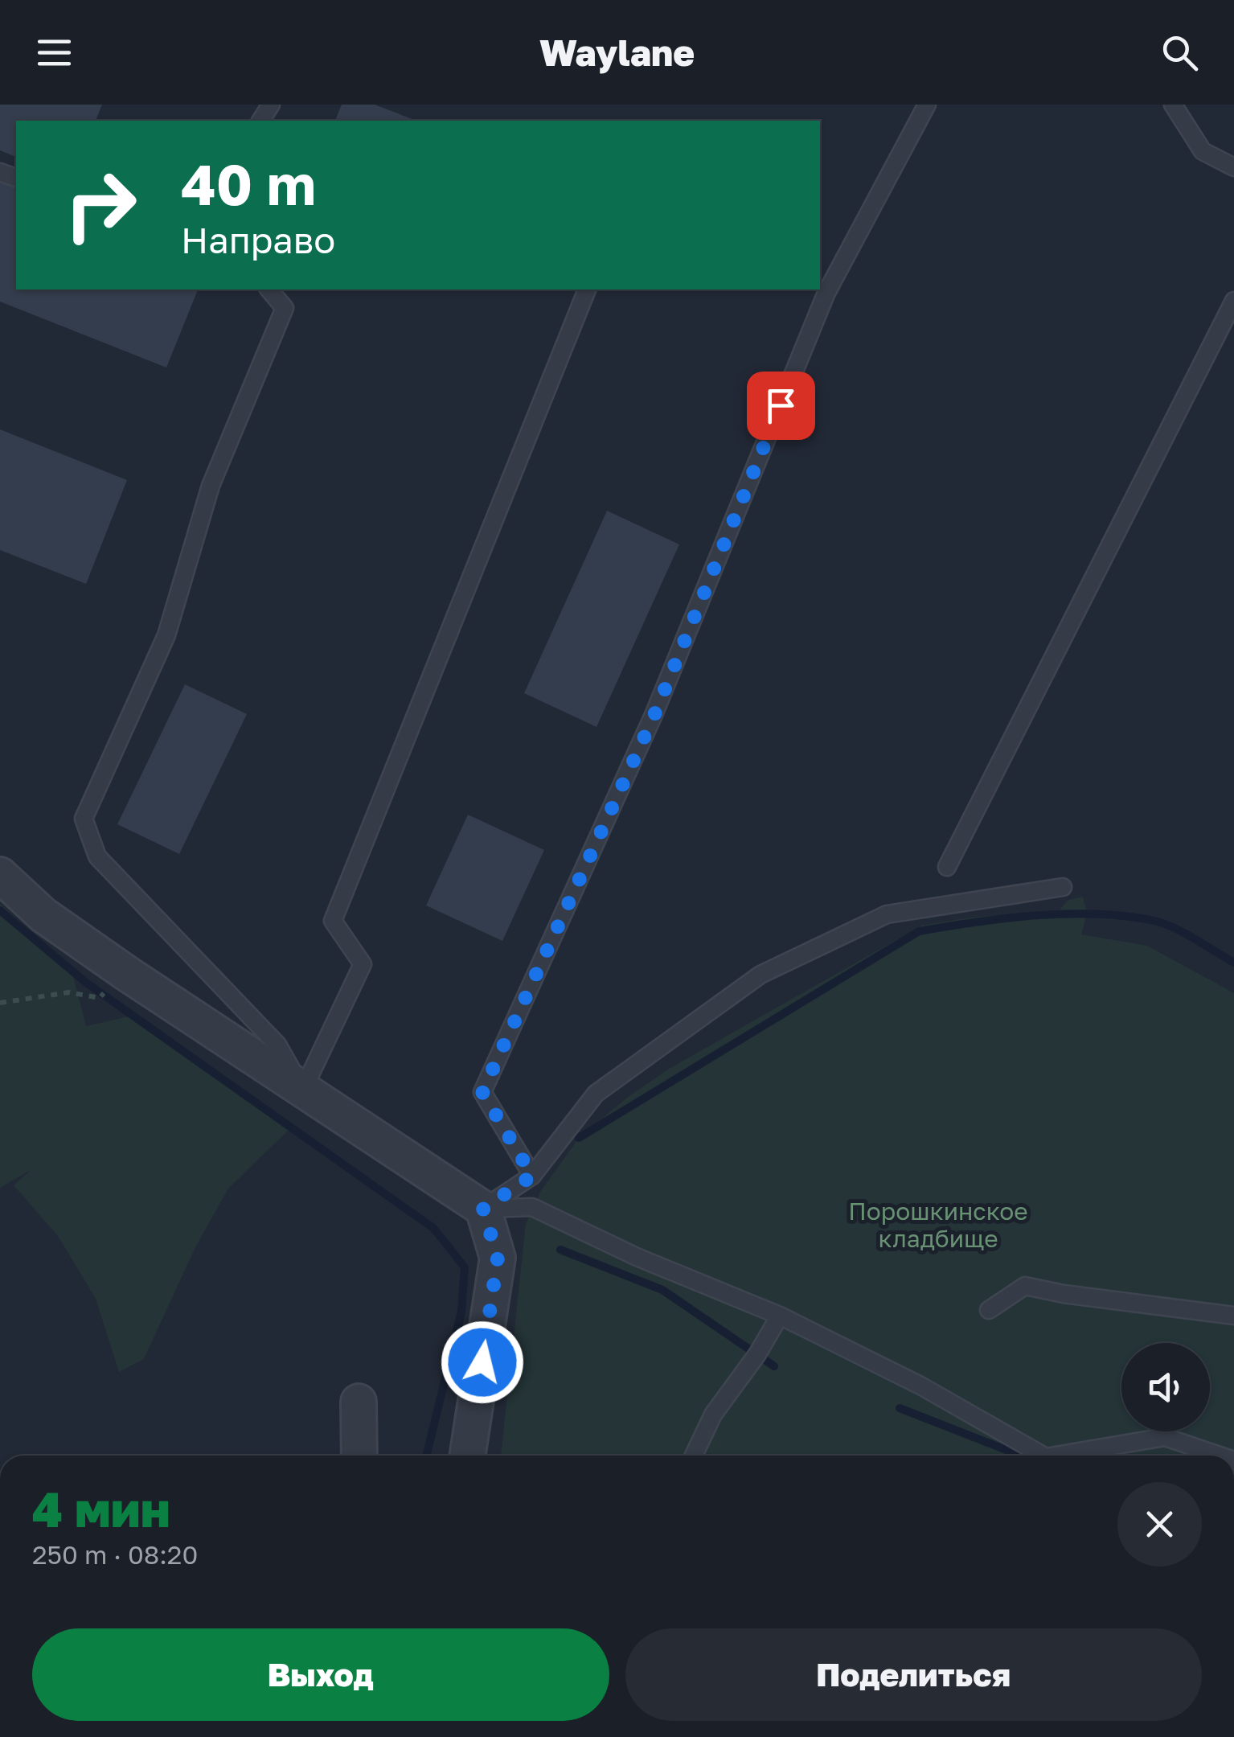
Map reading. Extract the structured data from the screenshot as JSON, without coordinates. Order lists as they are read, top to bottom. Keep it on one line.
{"parks":["Порошкинское кладбище"],"page":{"header":"Waylane","turn":["40 m","Направо"],"heading":["4 мин","250 m · 08:20"],"buttons":["Выход","Поделиться"]}}
